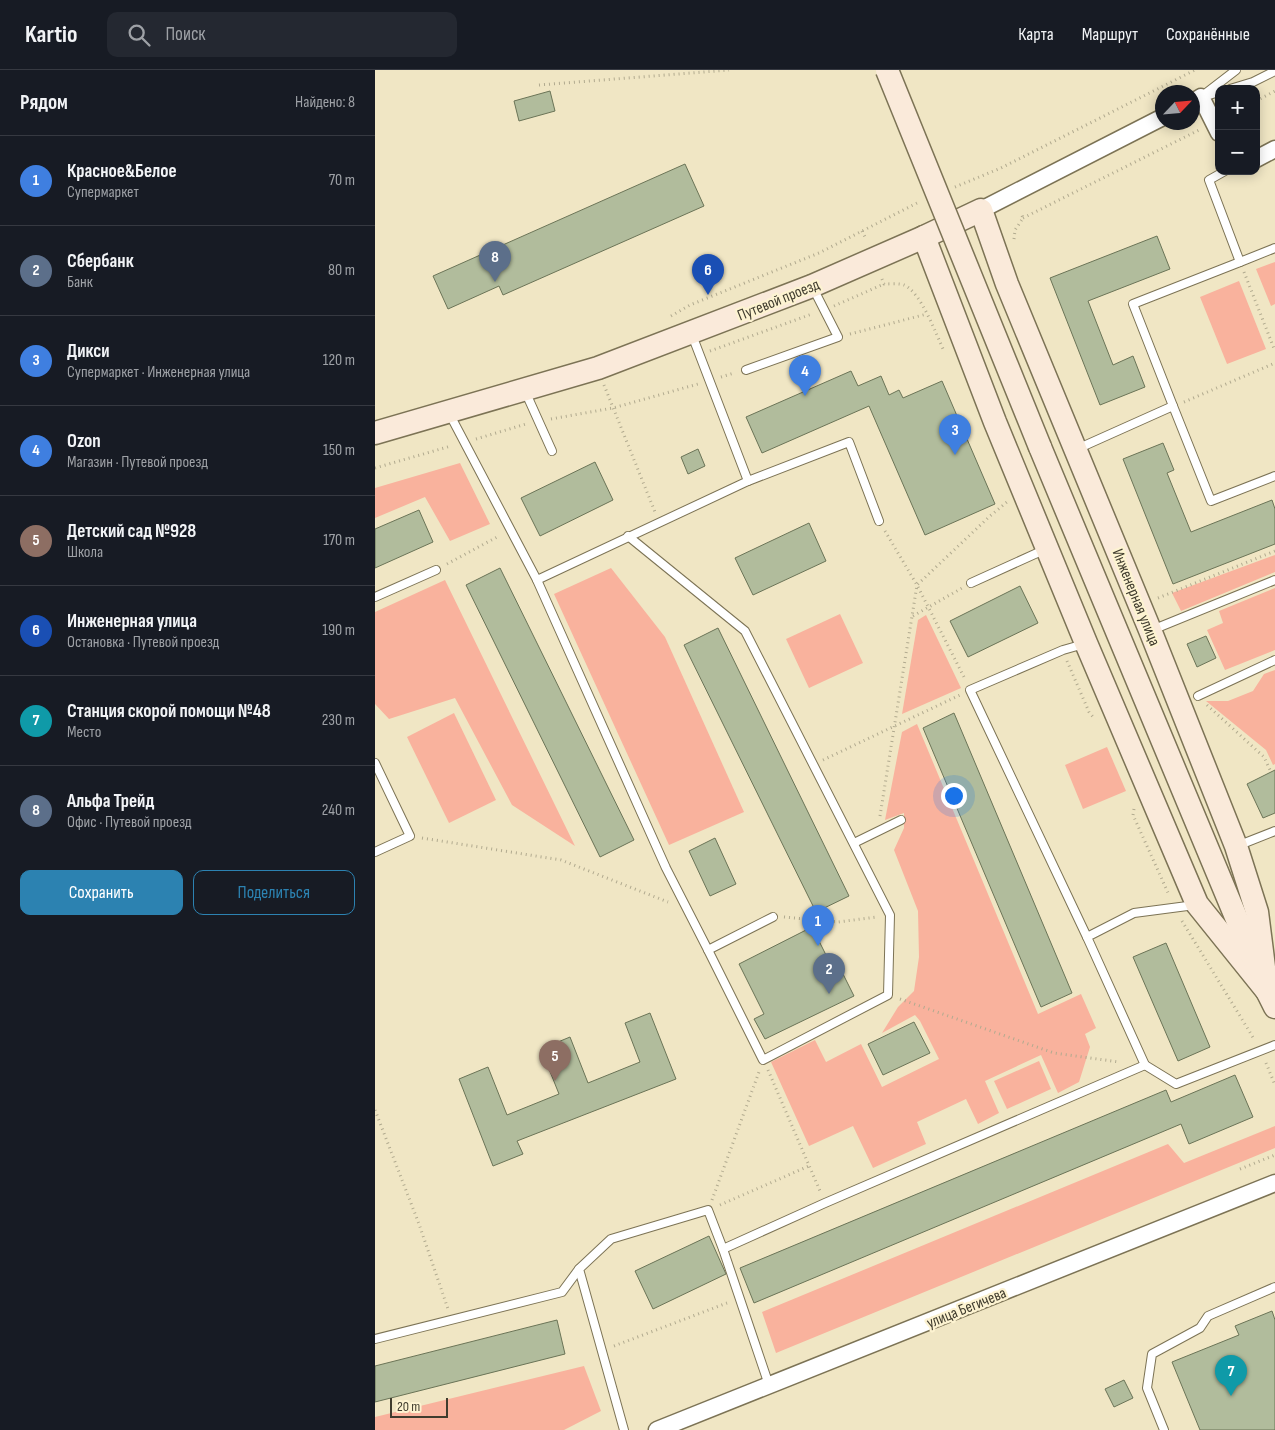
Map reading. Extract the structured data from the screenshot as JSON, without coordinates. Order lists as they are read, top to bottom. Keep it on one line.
{"streets":{"street":["Путевой проезд","Инженерная улица","улица Бегичева"]},"crossings":[["Путевой проезд","Инженерная улица"]],"scale_bar":"20 m","north":"top right","page":{"header":"Kartio","search":"Поиск","nav":["Карта","Маршрут","Сохранённые"],"heading":["Рядом","Найдено: 8"],"map_buttons":["+","−"],"list":[{"mark":"1","name":"Красное&Белое","note":"Супермаркет","value":"70 m"},{"mark":"2","name":"Сбербанк","note":"Банк","value":"80 m"},{"mark":"3","name":"Дикси","note":"Супермаркет · Инженерная улица","value":"120 m"},{"mark":"4","name":"Ozon","note":"Магазин · Путевой проезд","value":"150 m"},{"mark":"5","name":"Детский сад №928","note":"Школа","value":"170 m"},{"mark":"6","name":"Инженерная улица","note":"Остановка · Путевой проезд","value":"190 m"},{"mark":"7","name":"Станция скорой помощи №48","note":"Место","value":"230 m"},{"mark":"8","name":"Альфа Трейд","note":"Офис · Путевой проезд","value":"240 m"}],"pins":["8","6","4","3","1","2","5","7"],"buttons":["Сохранить","Поделиться"],"scale":"20 m"}}
